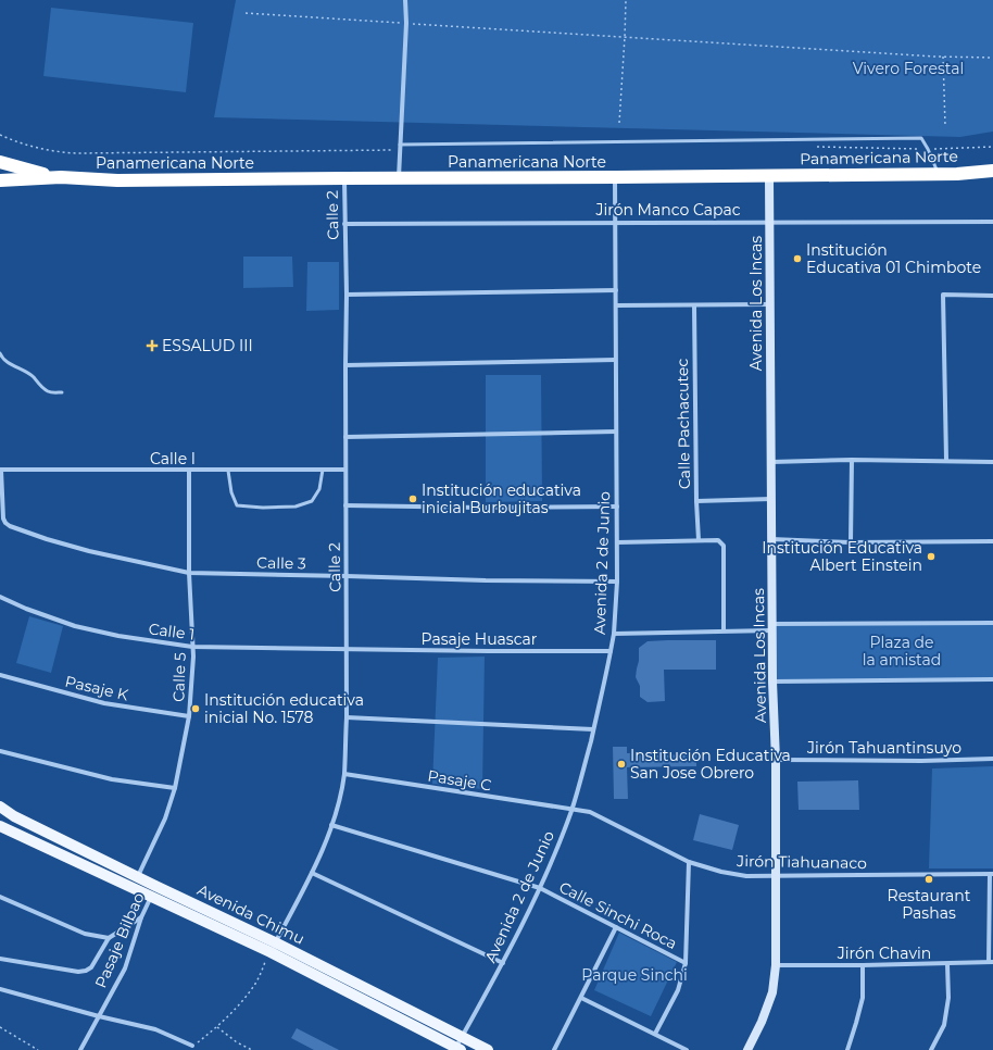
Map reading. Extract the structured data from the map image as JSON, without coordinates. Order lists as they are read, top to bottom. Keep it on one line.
{"streets":{"highway":["Panamericana Norte"],"main road":["Avenida Chimu"],"street":["Jirón Manco Capac","Calle 2","Avenida Los Incas","Calle Pachacutec","Calle I","Calle 3","Avenida 2 de Junio","Calle 1","Pasaje Huascar","Calle 5","Pasaje K","Jirón Tahuantinsuyo","Pasaje C","Jirón Tiahuanaco","Calle Sinchi Roca","Pasaje Bilbao","Jirón Chavin"]},"crossings":[["Panamericana Norte","Calle 2"],["Panamericana Norte","Avenida Los Incas"],["Panamericana Norte","Avenida 2 de Junio"],["Jirón Manco Capac","Calle 2"],["Jirón Manco Capac","Avenida Los Incas"],["Jirón Manco Capac","Avenida 2 de Junio"],["Calle 2","Calle I"],["Calle 2","Calle 3"],["Calle 2","Calle 1"],["Calle 2","Pasaje Huascar"],["Calle 2","Pasaje C"],["Calle 2","Avenida Chimu"],["Calle 2","Calle Sinchi Roca"],["Avenida Los Incas","Jirón Tahuantinsuyo"],["Avenida Los Incas","Jirón Tiahuanaco"],["Avenida Los Incas","Jirón Chavin"],["Calle I","Calle 3"],["Calle I","Calle 5"],["Calle 3","Avenida 2 de Junio"],["Calle 3","Calle 5"],["Avenida 2 de Junio","Pasaje Huascar"],["Avenida 2 de Junio","Pasaje C"],["Avenida 2 de Junio","Jirón Tiahuanaco"],["Avenida 2 de Junio","Avenida Chimu"],["Avenida 2 de Junio","Calle Sinchi Roca"],["Calle 1","Pasaje Huascar"],["Calle 1","Calle 5"],["Calle 5","Pasaje K"],["Calle 5","Avenida Chimu"],["Pasaje C","Jirón Tiahuanaco"],["Avenida Chimu","Pasaje Bilbao"]],"parks":["Vivero Forestal","Plaza de la amistad","Parque Sinchi"],"places":{"other":["Institución Educativa 01 Chimbote","Institución educativa inicial Burbujitas","Institución Educativa Albert Einstein","Institución educativa inicial No. 1578","Institución Educativa San Jose Obrero","Restaurant Pashas"],"health":["ESSALUD III"]}}
